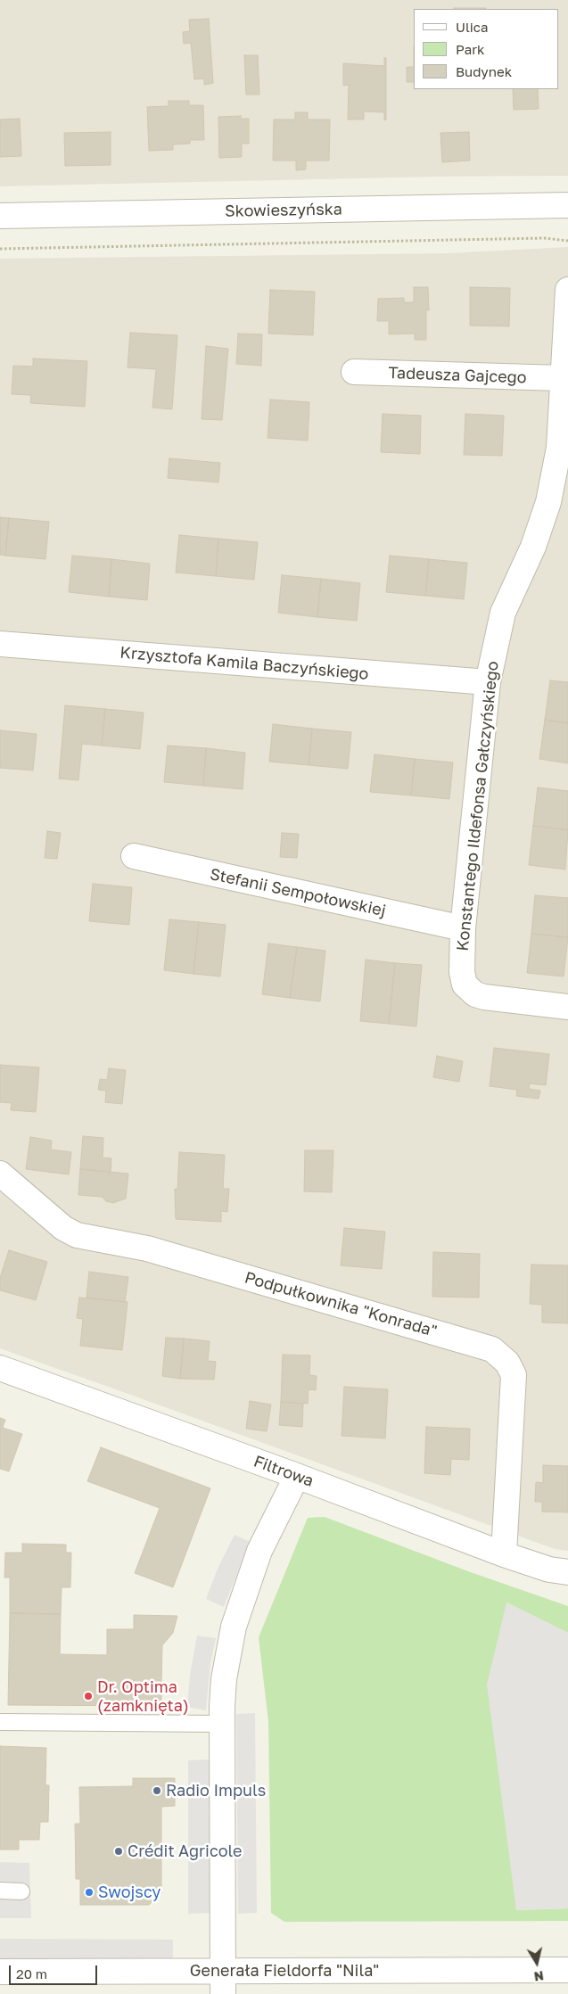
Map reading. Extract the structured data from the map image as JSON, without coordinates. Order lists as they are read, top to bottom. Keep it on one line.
{"streets":{"street":["Skowieszyńska","Tadeusza Gajcego","Krzysztofa Kamila Baczyńskiego","Konstantego Ildefonsa Gałczyńskiego","Stefanii Sempołowskiej","Podpułkownika \"Konrada\"","Filtrowa","Generała Fieldorfa \"Nila\""]},"crossings":[["Tadeusza Gajcego","Konstantego Ildefonsa Gałczyńskiego"],["Krzysztofa Kamila Baczyńskiego","Konstantego Ildefonsa Gałczyńskiego"],["Konstantego Ildefonsa Gałczyńskiego","Stefanii Sempołowskiej"],["Podpułkownika \"Konrada\"","Filtrowa"]],"places":["Dr. Optima (zamknięta)","Radio Impuls","Crédit Agricole","Swojscy"],"legend":["Ulica","Park","Budynek"],"scale_bar":"20 m","north":"bottom"}
